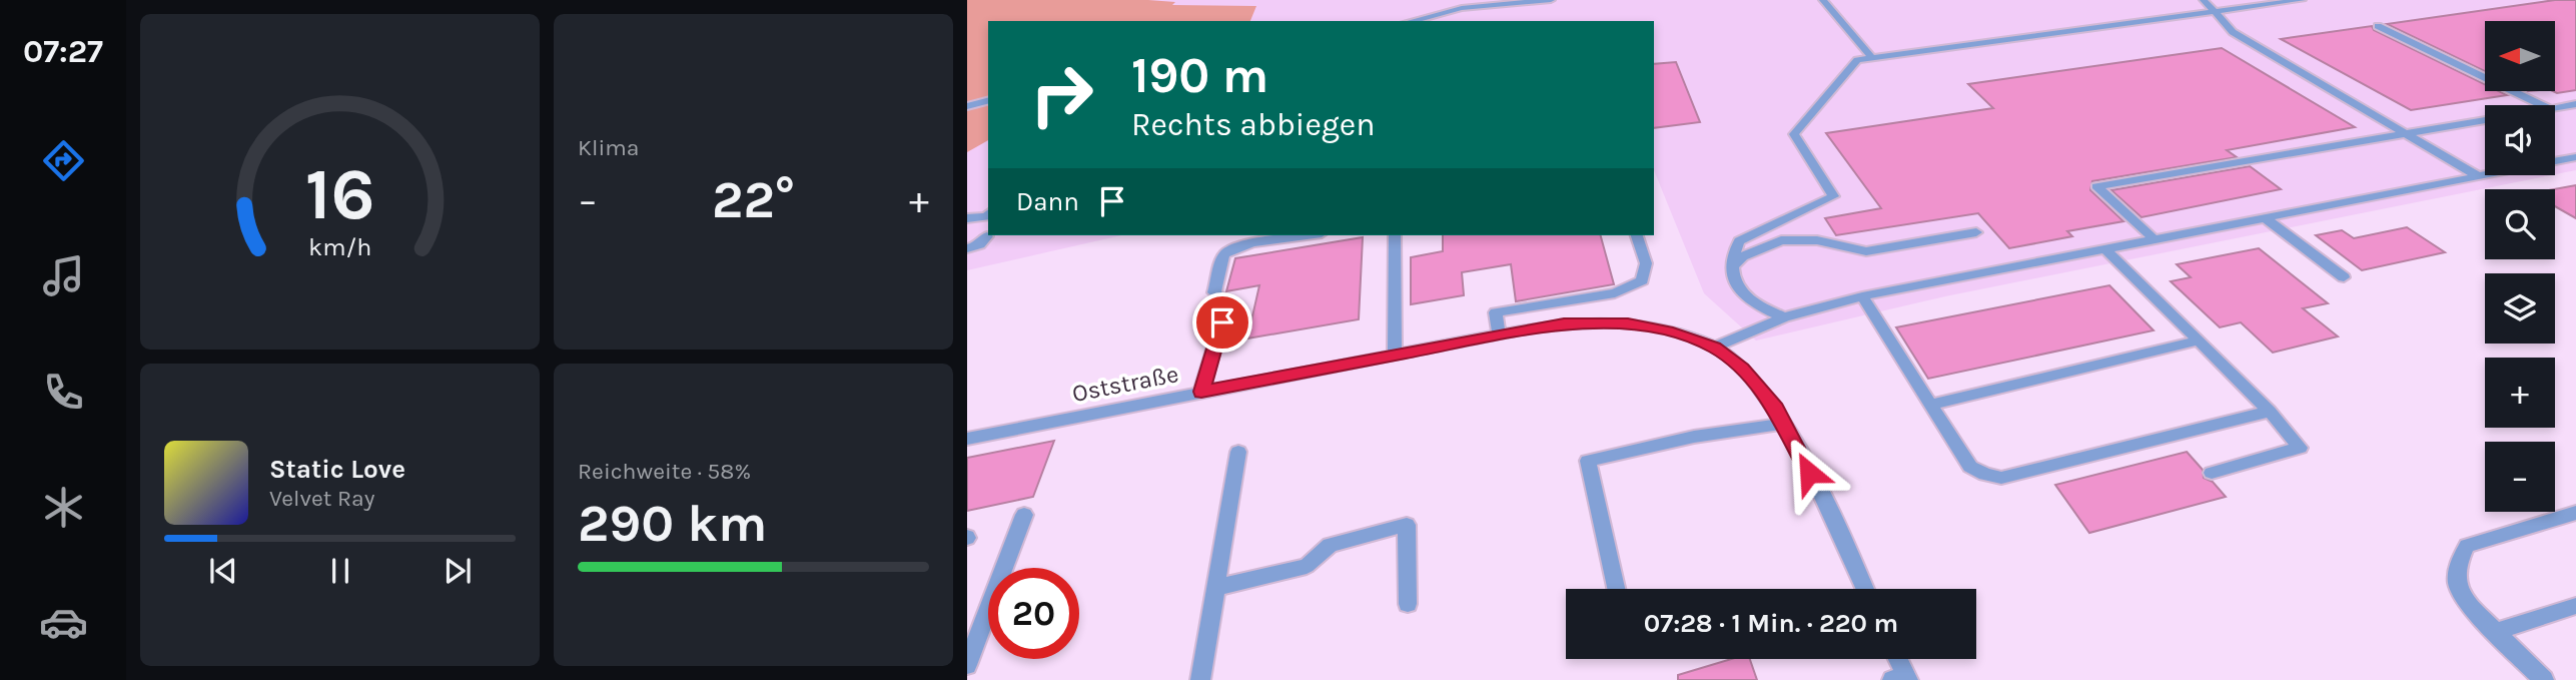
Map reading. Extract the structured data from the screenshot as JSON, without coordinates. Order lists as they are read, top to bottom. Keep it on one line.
{"streets":{"lane":["Oststraße"]},"north":"left","page":{"tabs":"07:27","tile":["Klima",["Reichweite · 58%","290 km"]],"map_buttons":["+","−"],"turn":["190 m","Rechts abbiegen"],"then":"Dann","heat":["−","22°","+"],"song":["Static Love","Velvet Ray"],"limit":"20","trip":"07:28 · 1 Min. · 220 m","gauge":["16","km/h"]}}
